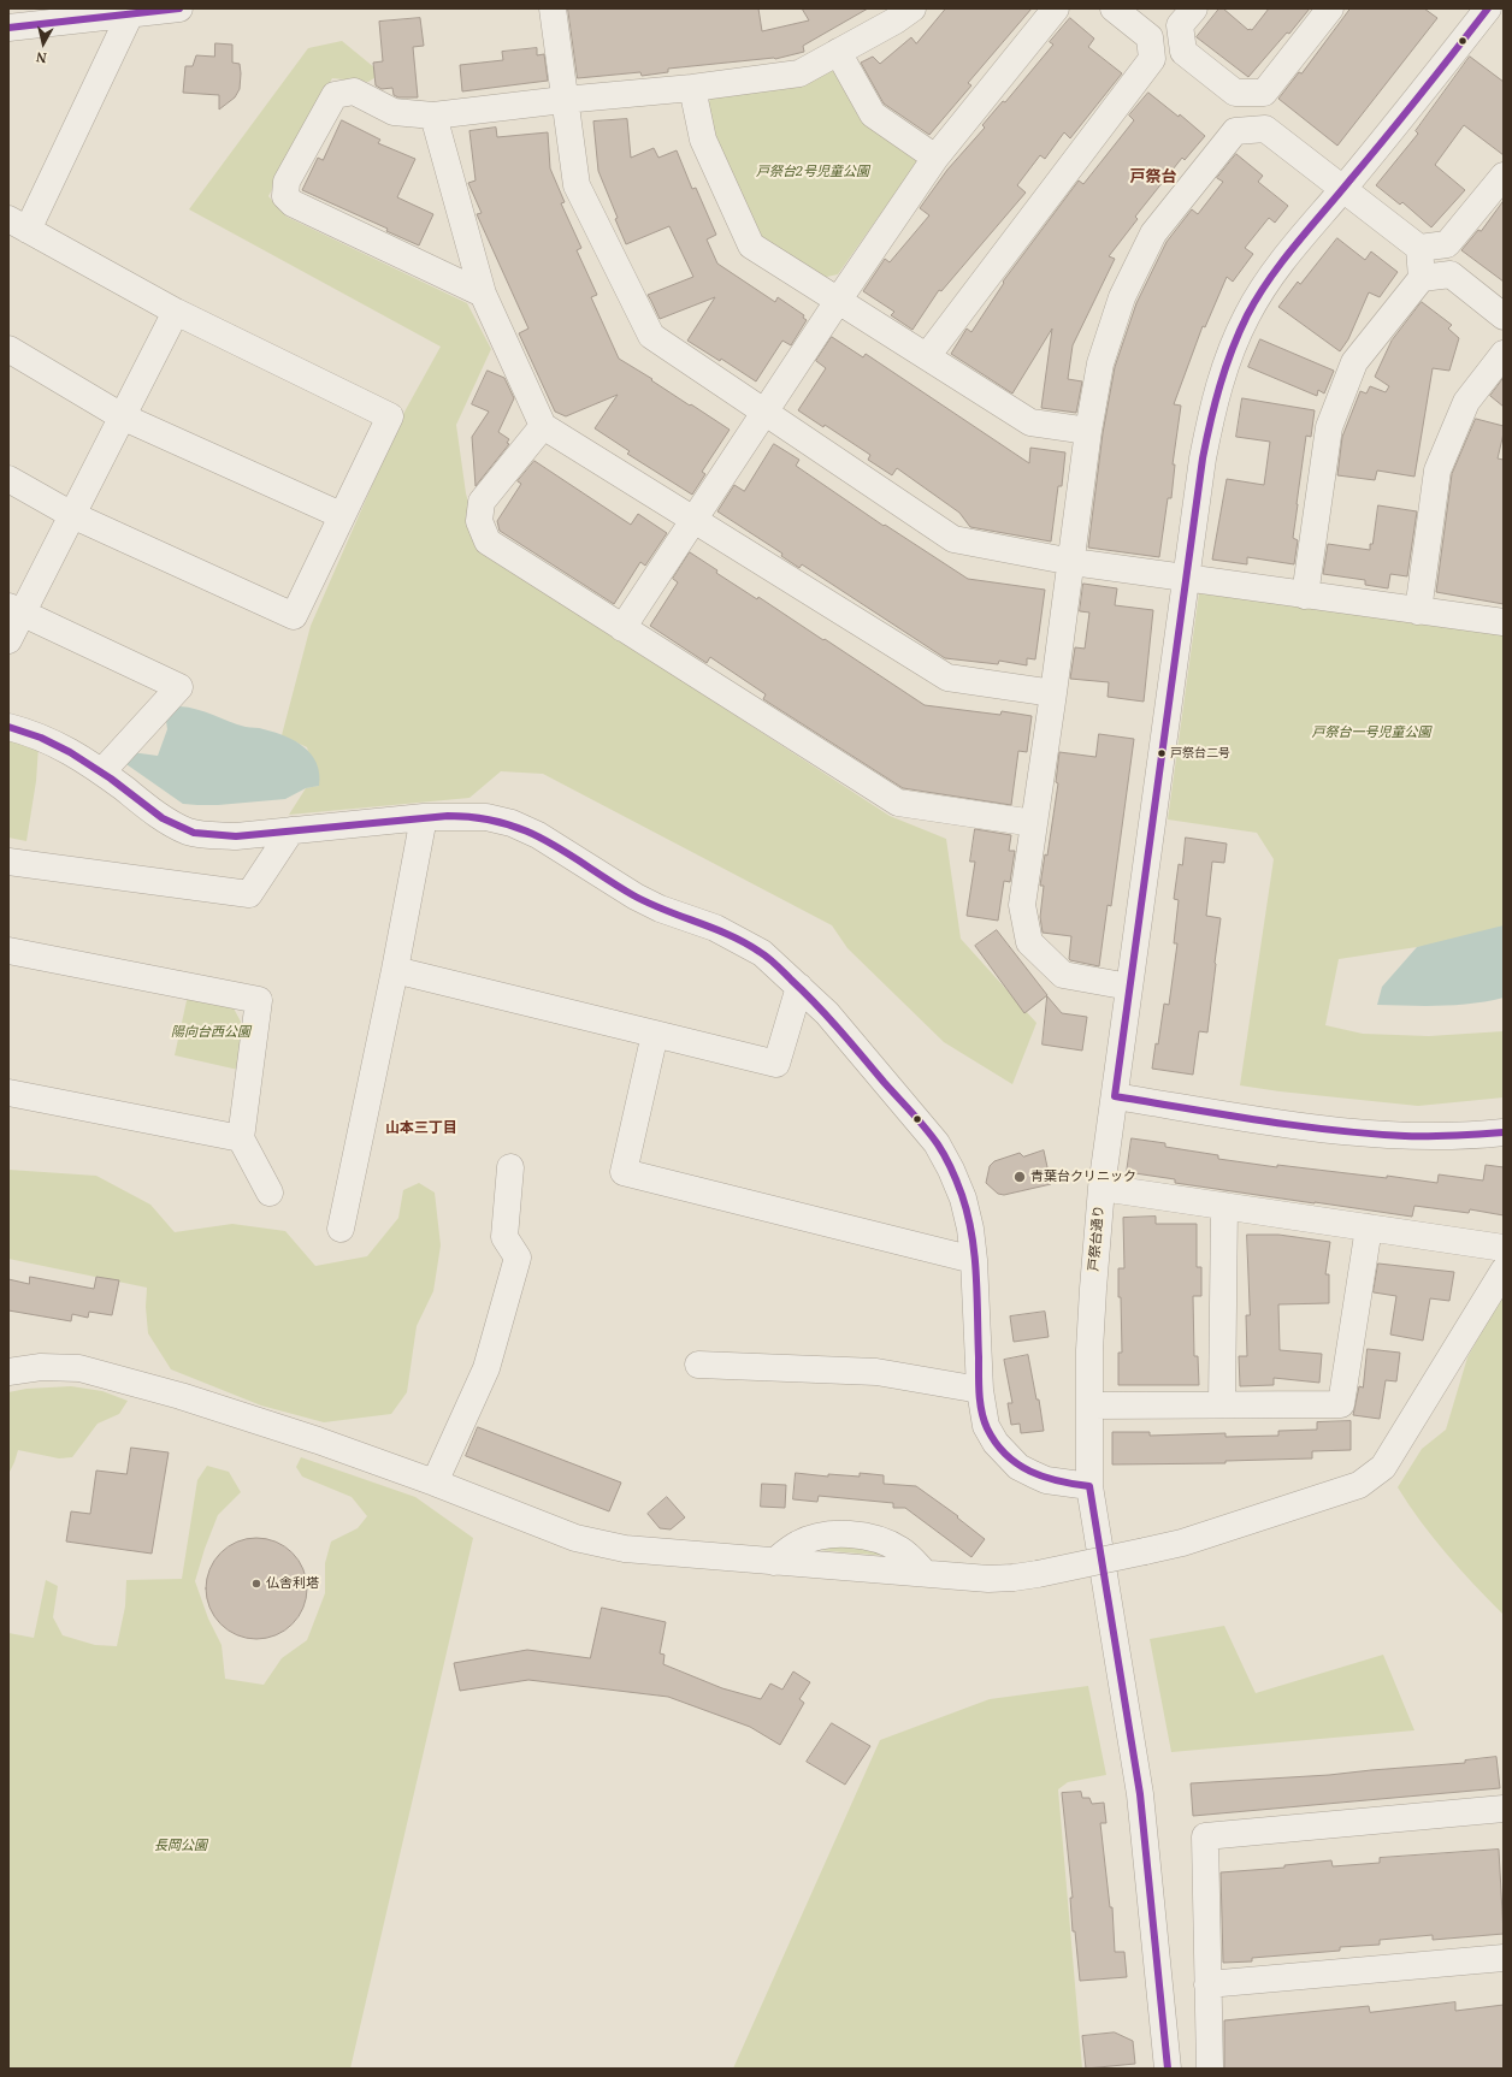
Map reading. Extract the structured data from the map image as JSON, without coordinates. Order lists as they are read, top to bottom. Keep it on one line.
{"streets":{"street":["戸祭台通り"]},"districts":["戸祭台","山本三丁目"],"parks":["戸祭台2号児童公園","戸祭台一号児童公園","陽向台西公園","長岡公園"],"places":["戸祭台二号","青葉台クリニック","仏舎利塔"],"north":"bottom"}
